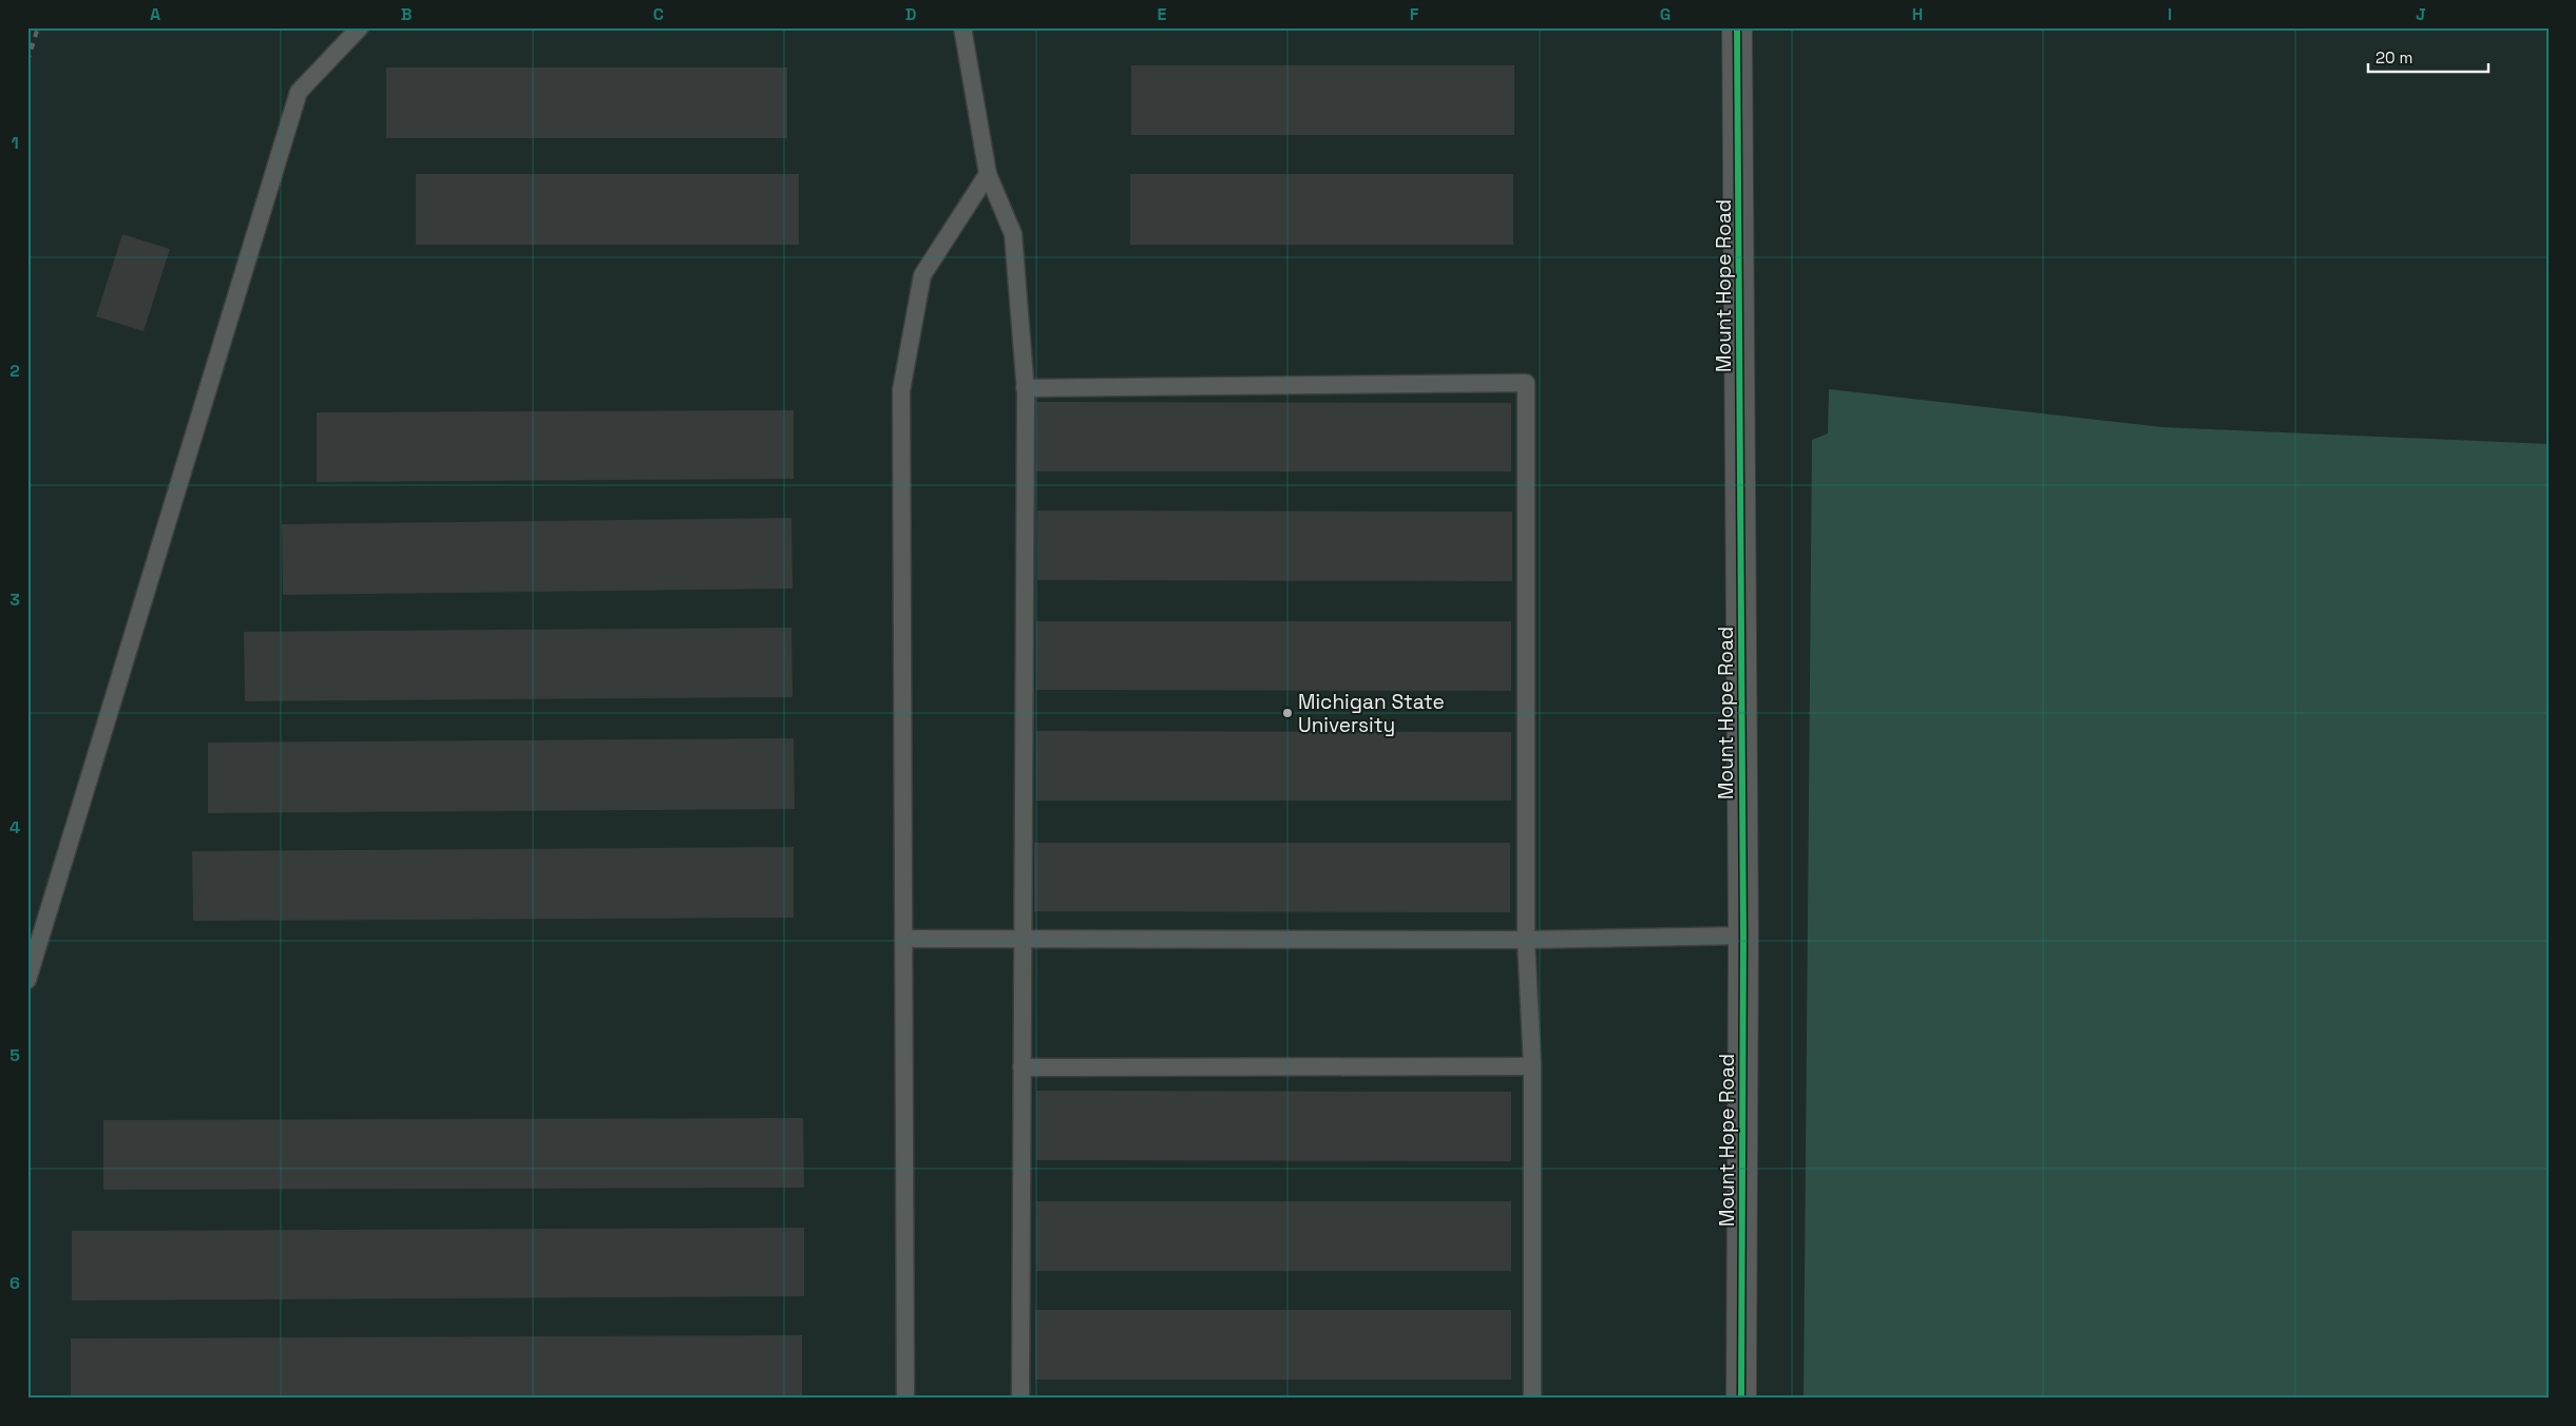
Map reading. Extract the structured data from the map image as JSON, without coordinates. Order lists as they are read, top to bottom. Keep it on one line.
{"streets":{"street":["Mount Hope Road"]},"places":["Michigan State University"],"scale_bar":"20 m","grid":{"columns":["A","B","C","D","E","F","G","H","I","J"],"rows":["1","2","3","4","5","6"]}}
